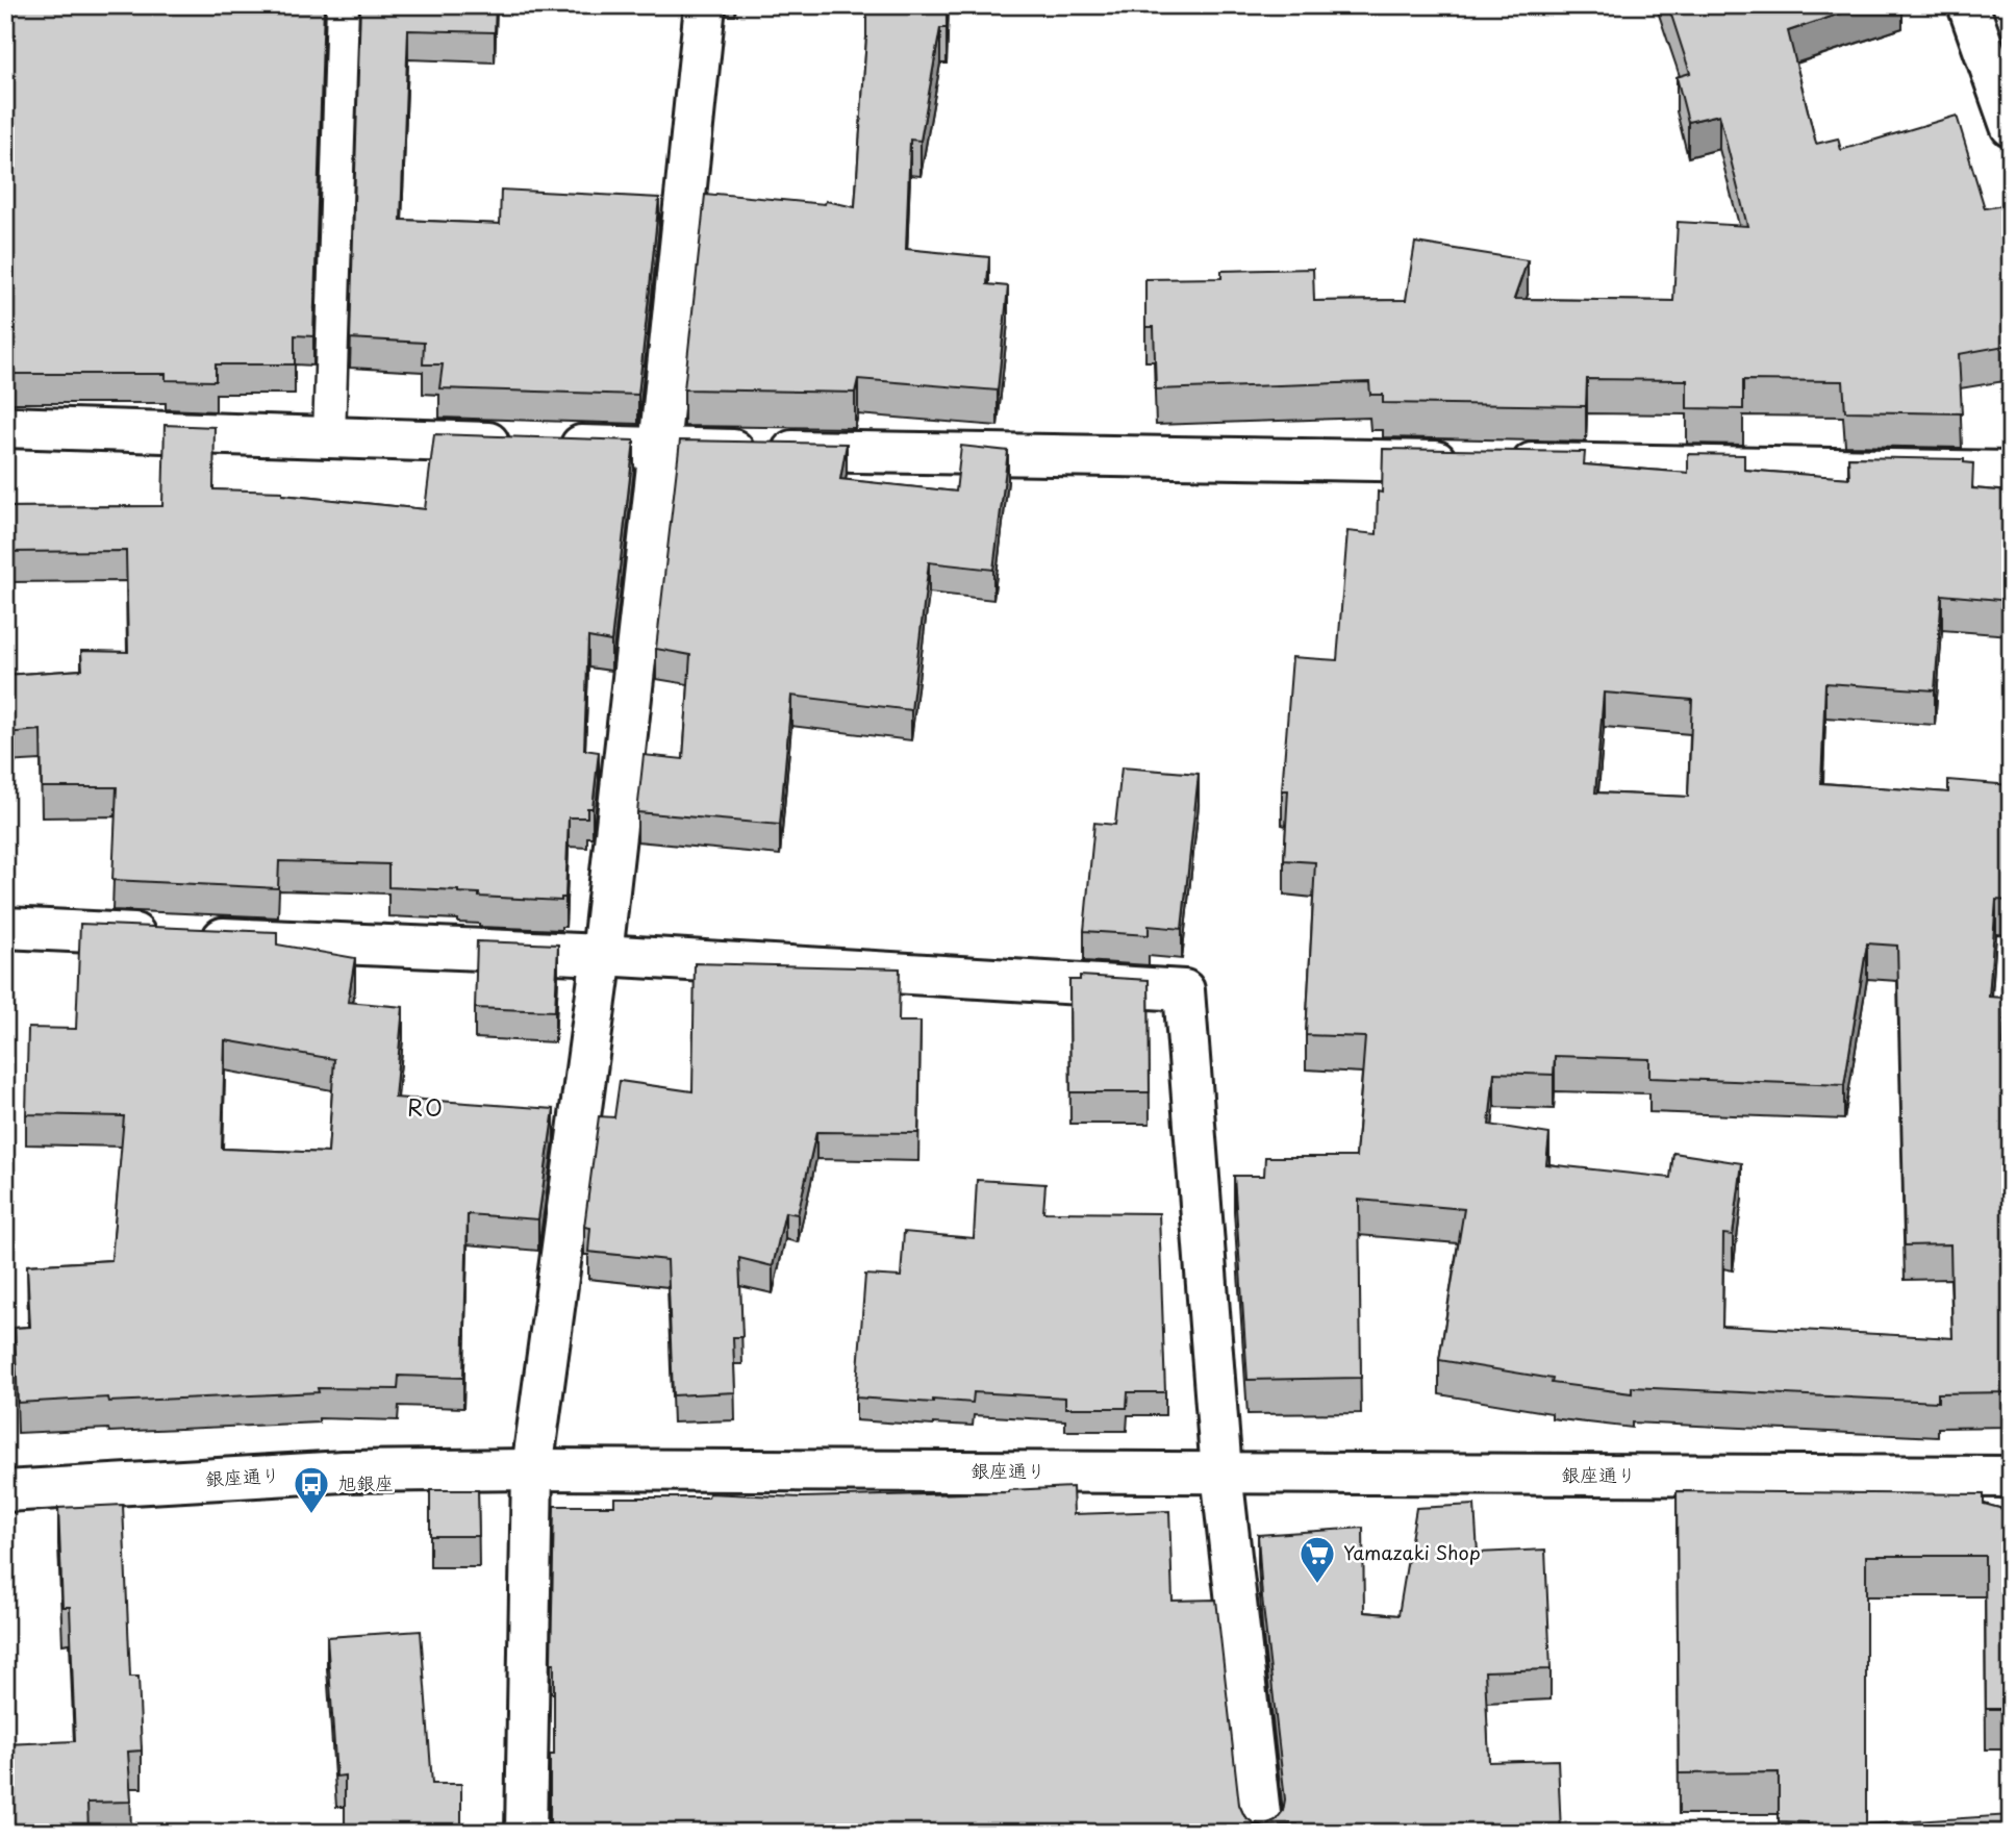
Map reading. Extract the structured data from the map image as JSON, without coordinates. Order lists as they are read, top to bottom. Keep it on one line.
{"streets":{"street":["銀座通り"]},"districts":["RO"],"places":{"bus stop":["旭銀座"],"supermarket":["Yamazaki Shop"]}}
